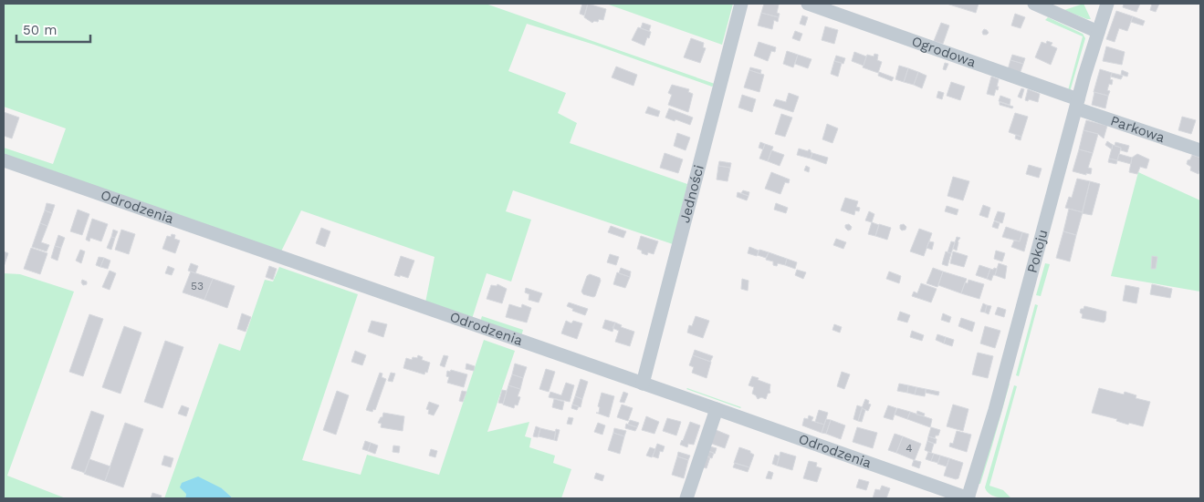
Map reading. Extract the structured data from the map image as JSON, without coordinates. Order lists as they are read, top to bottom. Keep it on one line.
{"streets":{"street":["Ogrodowa","Parkowa","Jedności","Odrodzenia","Pokoju"]},"crossings":[["Ogrodowa","Parkowa"],["Ogrodowa","Pokoju"],["Parkowa","Pokoju"],["Jedności","Odrodzenia"],["Odrodzenia","Pokoju"]],"house_numbers":["53","4"],"scale_bar":"50 m"}
